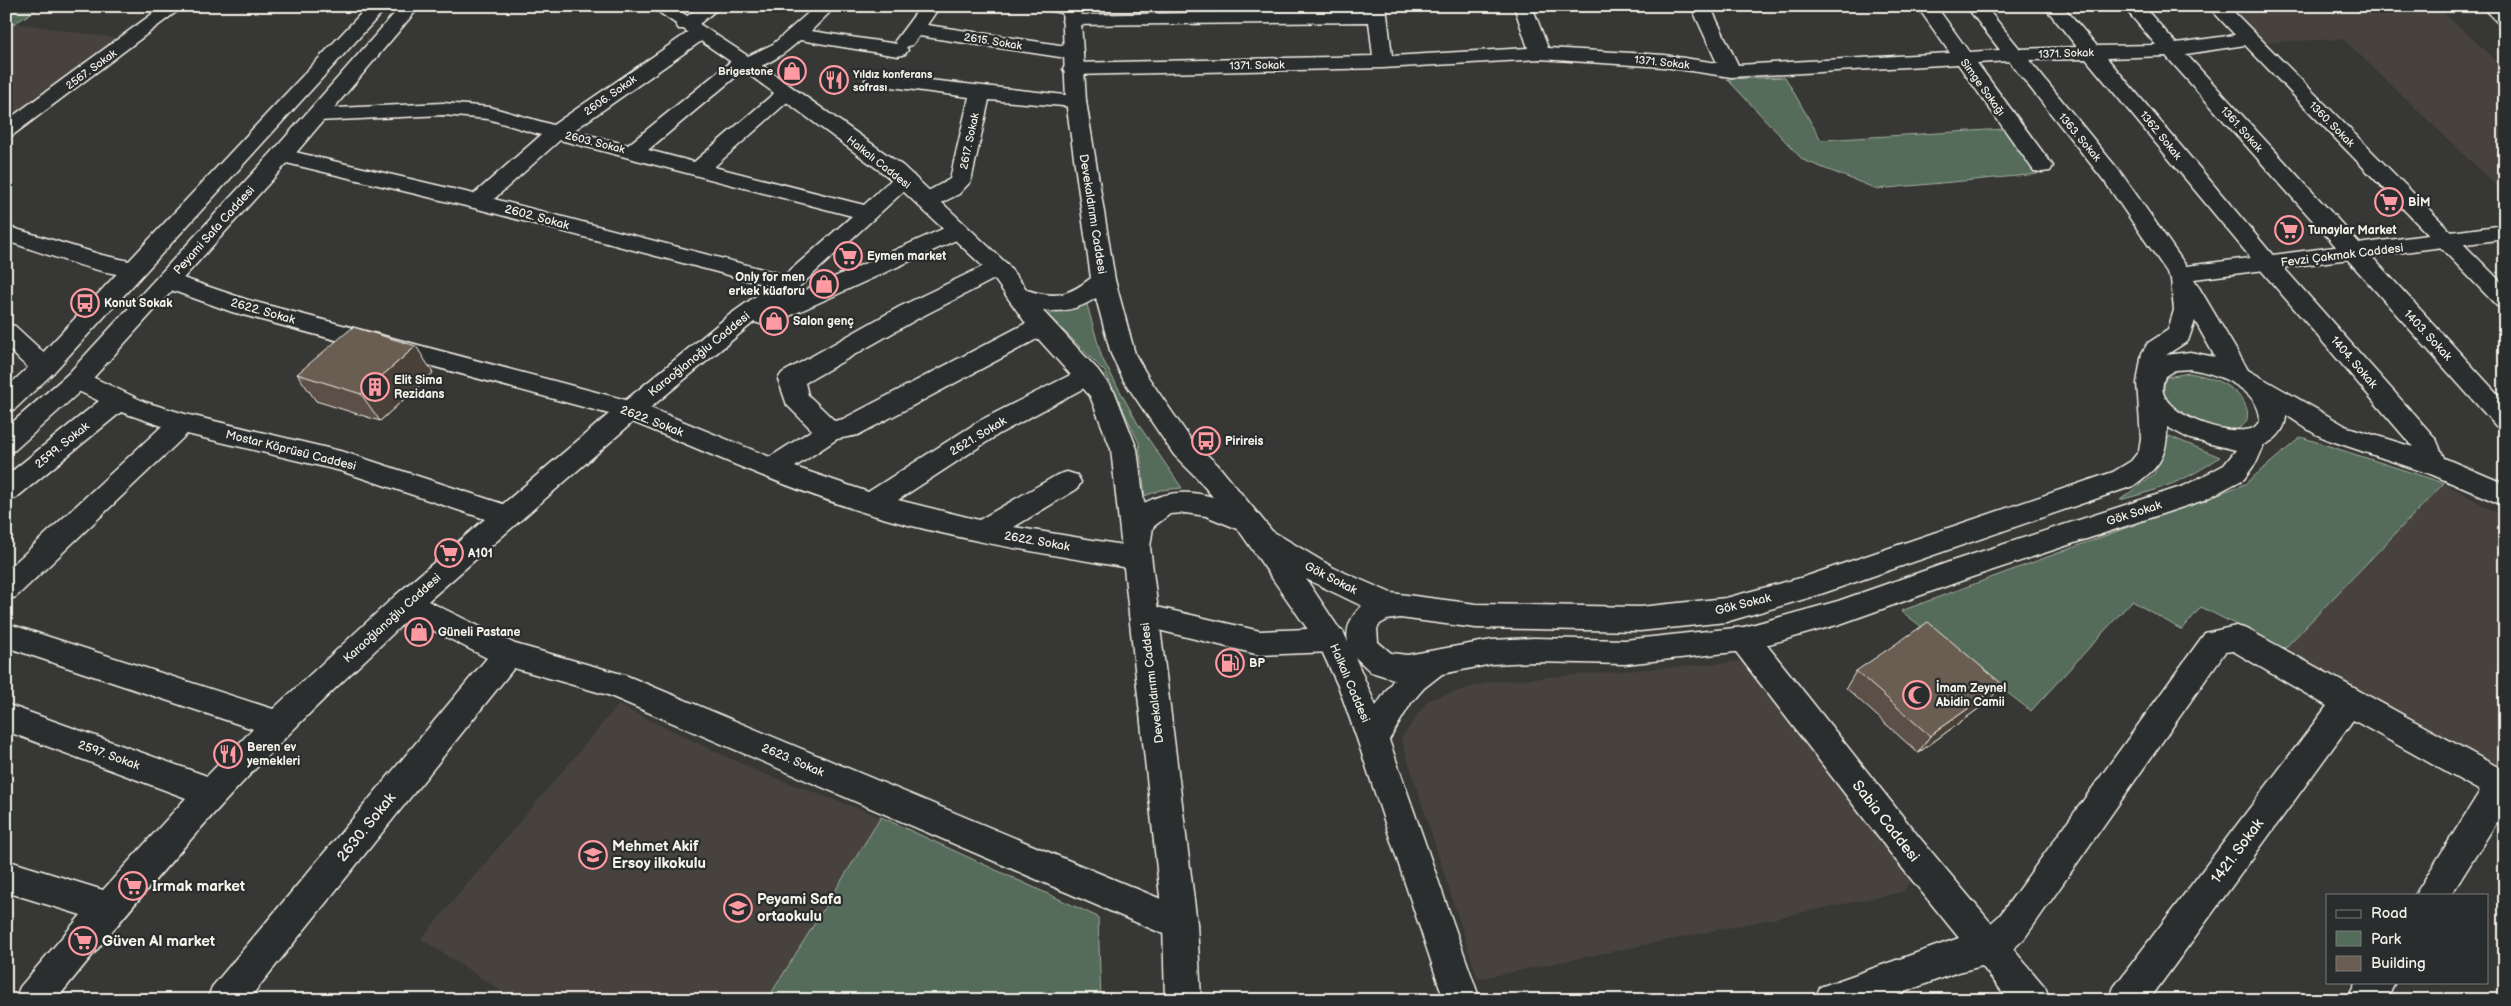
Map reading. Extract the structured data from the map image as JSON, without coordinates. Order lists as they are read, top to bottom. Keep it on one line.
{"streets":{"street":["2615. Sokak","1371. Sokak","2567. Sokak","Simge Sokağı","2606. Sokak","1360. Sokak","1361. Sokak","1362. Sokak","1363. Sokak","2617. Sokak","2603. Sokak","Halkalı Caddesi","Devekaldırımı Caddesi","2602. Sokak","Peyami Safa Caddesi","Fevzi Çakmak Caddesi","2622. Sokak","1403. Sokak","Karaoğlanoğlu Caddesi","1404. Sokak","2621. Sokak","2599. Sokak","Mostar Köprüsü Caddesi","Gök Sokak","2597. Sokak","2623. Sokak","Sabia Caddesi","2630. Sokak","1421. Sokak"]},"crossings":[["2615. Sokak","1371. Sokak"],["2615. Sokak","Devekaldırımı Caddesi"],["1371. Sokak","Simge Sokağı"],["1371. Sokak","1360. Sokak"],["1371. Sokak","1361. Sokak"],["1371. Sokak","1362. Sokak"],["1371. Sokak","1363. Sokak"],["1371. Sokak","Devekaldırımı Caddesi"],["2606. Sokak","2603. Sokak"],["2606. Sokak","Halkalı Caddesi"],["2606. Sokak","2602. Sokak"],["1360. Sokak","Fevzi Çakmak Caddesi"],["1361. Sokak","Fevzi Çakmak Caddesi"],["1361. Sokak","1403. Sokak"],["1362. Sokak","Fevzi Çakmak Caddesi"],["1362. Sokak","1404. Sokak"],["1363. Sokak","Fevzi Çakmak Caddesi"],["1363. Sokak","Gök Sokak"],["2617. Sokak","Halkalı Caddesi"],["2603. Sokak","Peyami Safa Caddesi"],["2603. Sokak","Karaoğlanoğlu Caddesi"],["Halkalı Caddesi","Devekaldırımı Caddesi"],["Halkalı Caddesi","Karaoğlanoğlu Caddesi"],["Halkalı Caddesi","2621. Sokak"],["Halkalı Caddesi","Gök Sokak"],["Devekaldırımı Caddesi","2622. Sokak"],["Devekaldırımı Caddesi","2621. Sokak"],["Devekaldırımı Caddesi","2623. Sokak"],["2602. Sokak","Peyami Safa Caddesi"],["2602. Sokak","Karaoğlanoğlu Caddesi"],["Peyami Safa Caddesi","2622. Sokak"],["Peyami Safa Caddesi","Mostar Köprüsü Caddesi"],["Fevzi Çakmak Caddesi","1403. Sokak"],["Fevzi Çakmak Caddesi","1404. Sokak"],["Fevzi Çakmak Caddesi","Gök Sokak"],["2622. Sokak","Karaoğlanoğlu Caddesi"],["2622. Sokak","2621. Sokak"],["Karaoğlanoğlu Caddesi","Mostar Köprüsü Caddesi"],["Karaoğlanoğlu Caddesi","2597. Sokak"],["Karaoğlanoğlu Caddesi","2623. Sokak"],["2599. Sokak","Mostar Köprüsü Caddesi"],["Gök Sokak","Sabia Caddesi"],["2623. Sokak","2630. Sokak"]],"places":{"shop":["Brigestone","Only for men erkek küaforu","Salon genç","Güneli Pastane"],"restaurant":["Yıldız konferans sofrası","Beren ev yemekleri"],"supermarket":["BİM","Tunaylar Market","Eymen market","A101","Irmak market","Güven Al market"],"bus stop":["Konut Sokak","Pirireis"],"building":["Elit Sima Rezidans"],"fuel station":["BP"],"mosque":["İmam Zeynel Abidin Camii"],"school or university":["Mehmet Akif Ersoy ilkokulu","Peyami Safa ortaokulu"]},"legend":["Road","Park","Building"]}
